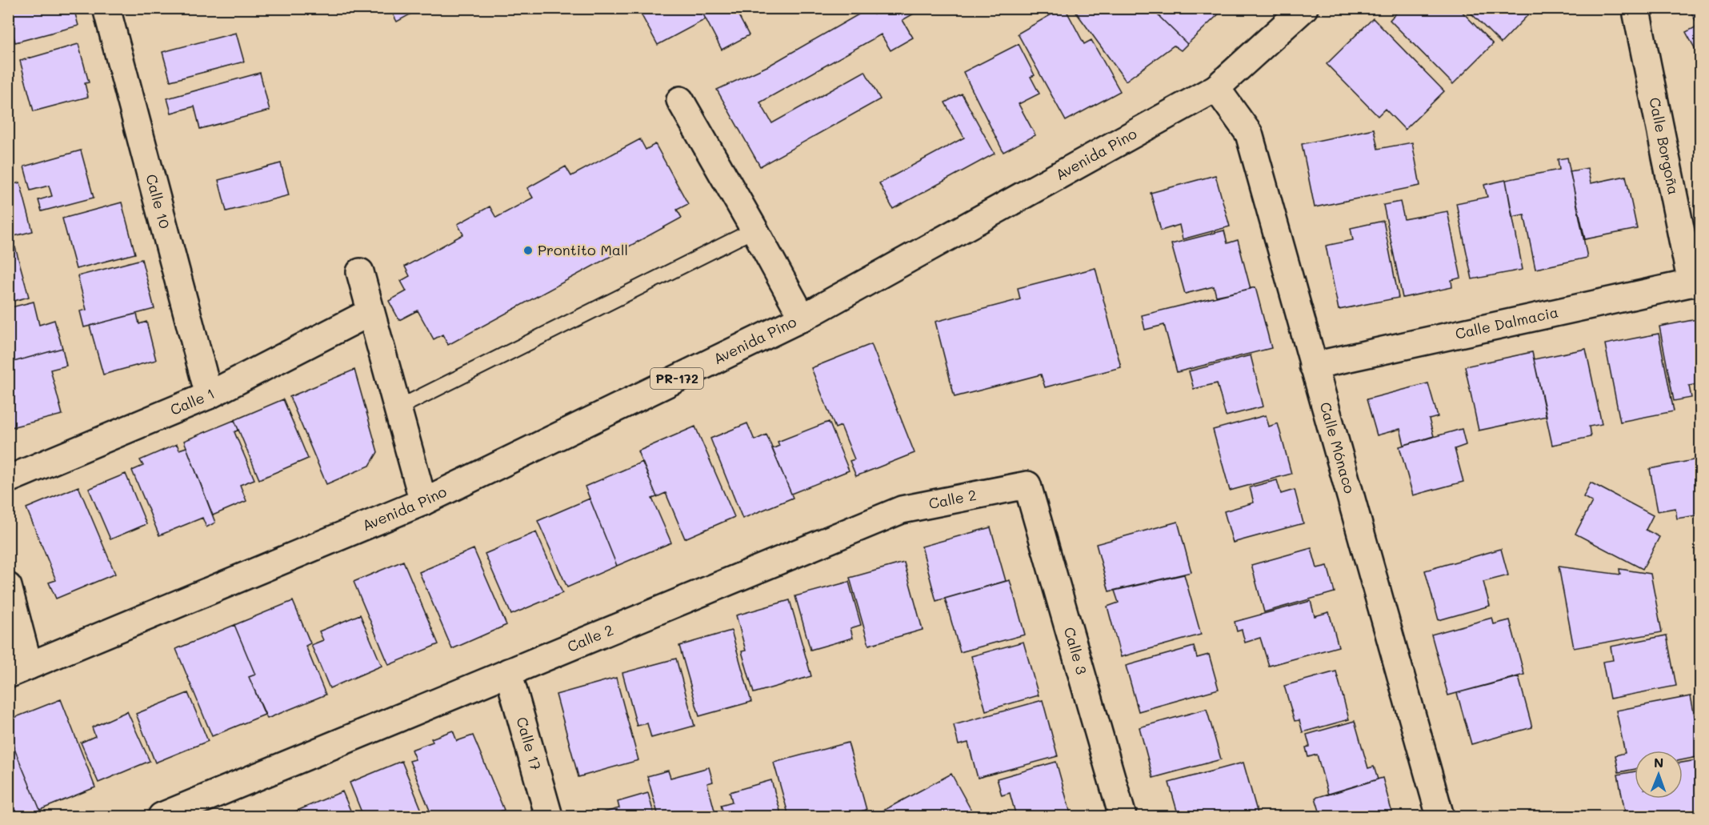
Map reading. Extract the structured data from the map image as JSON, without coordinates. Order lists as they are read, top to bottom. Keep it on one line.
{"streets":{"street":["Calle Borgoña","Avenida Pino","Calle 10","Calle Dalmacia","PR-172","Calle 1","Calle Mónaco","Calle 2","Calle 3","Calle 17"]},"crossings":[["Calle Borgoña","Calle Dalmacia"],["Avenida Pino","Calle Mónaco"],["Calle 10","Calle 1"],["Calle Dalmacia","Calle Mónaco"],["Calle 2","Calle 3"],["Calle 2","Calle 17"]],"places":["Prontito Mall"],"north":"top"}
